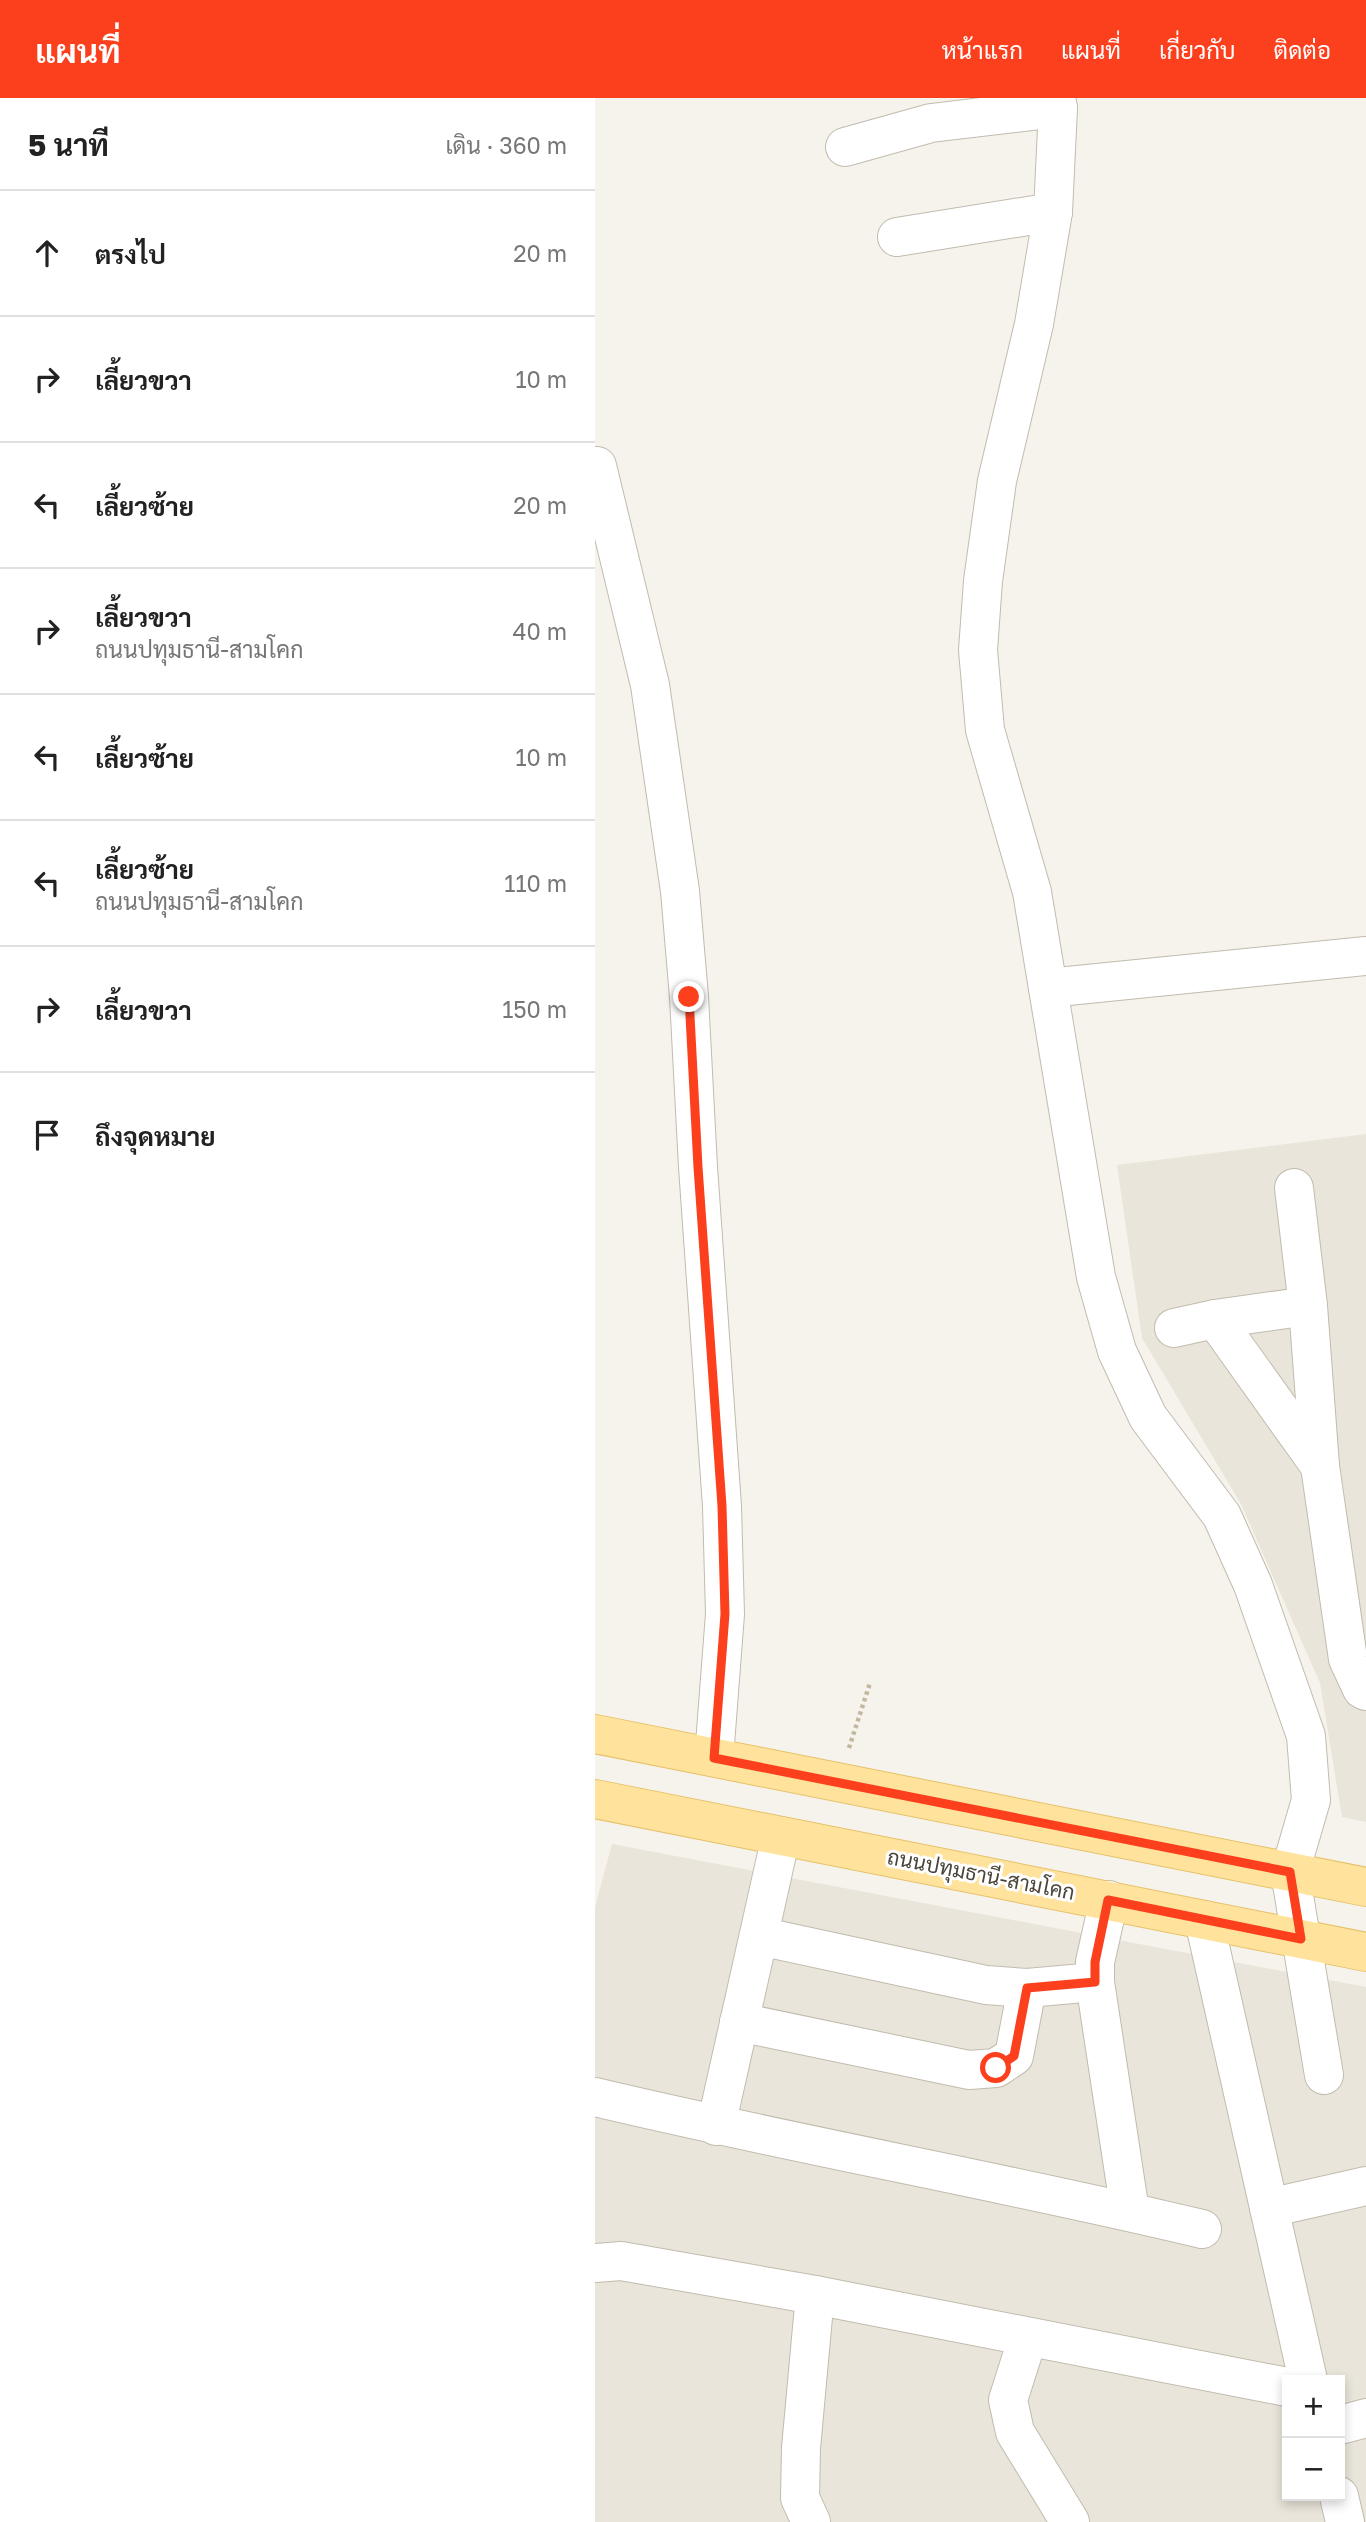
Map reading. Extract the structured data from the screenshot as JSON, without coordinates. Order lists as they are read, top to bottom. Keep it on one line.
{"streets":{"main road":["ถนนปทุมธานี-สามโคก"]},"page":{"header":"แผนที่","nav":["หน้าแรก","แผนที่","เกี่ยวกับ","ติดต่อ"],"heading":["5 นาที","เดิน · 360 m"],"list":[["ตรงไป","20 m"],["เลี้ยวขวา","10 m"],["เลี้ยวซ้าย","20 m"],["เลี้ยวขวา","ถนนปทุมธานี-สามโคก","40 m"],["เลี้ยวซ้าย","10 m"],["เลี้ยวซ้าย","ถนนปทุมธานี-สามโคก","110 m"],["เลี้ยวขวา","150 m"],"ถึงจุดหมาย"],"map_buttons":["+","−"]}}
